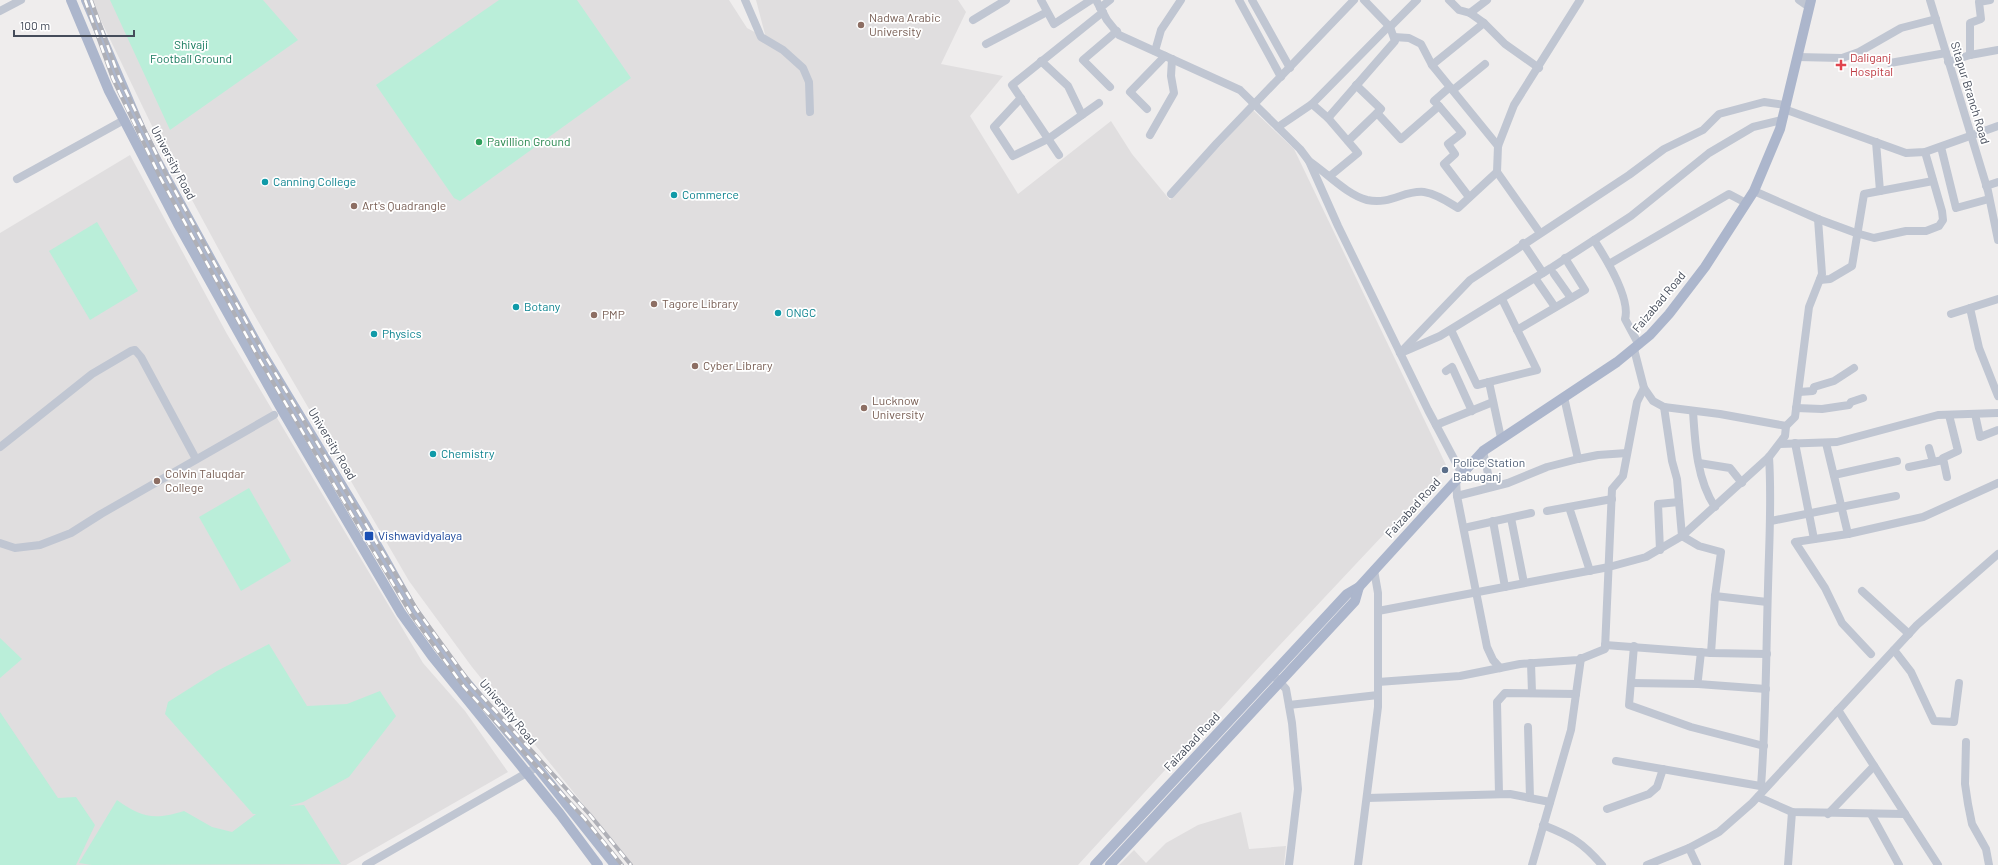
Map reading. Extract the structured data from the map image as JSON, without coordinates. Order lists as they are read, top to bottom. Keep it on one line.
{"streets":{"main road":["University Road","Faizabad Road"],"street":["Sitapur Branch Road"]},"parks":["Shivaji Football Ground"],"places":{"other":["Nadwa Arabic University","Pavillion Ground","Canning College","Commerce","Art's Quadrangle","Tagore Library","Botany","ONGC","PMP","Physics","Cyber Library","Lucknow University","Chemistry","Police Station Babuganj","Colvin Taluqdar College"],"health":["Daliganj Hospital"],"transit":["Vishwavidyalaya"]},"scale_bar":"100 m"}
